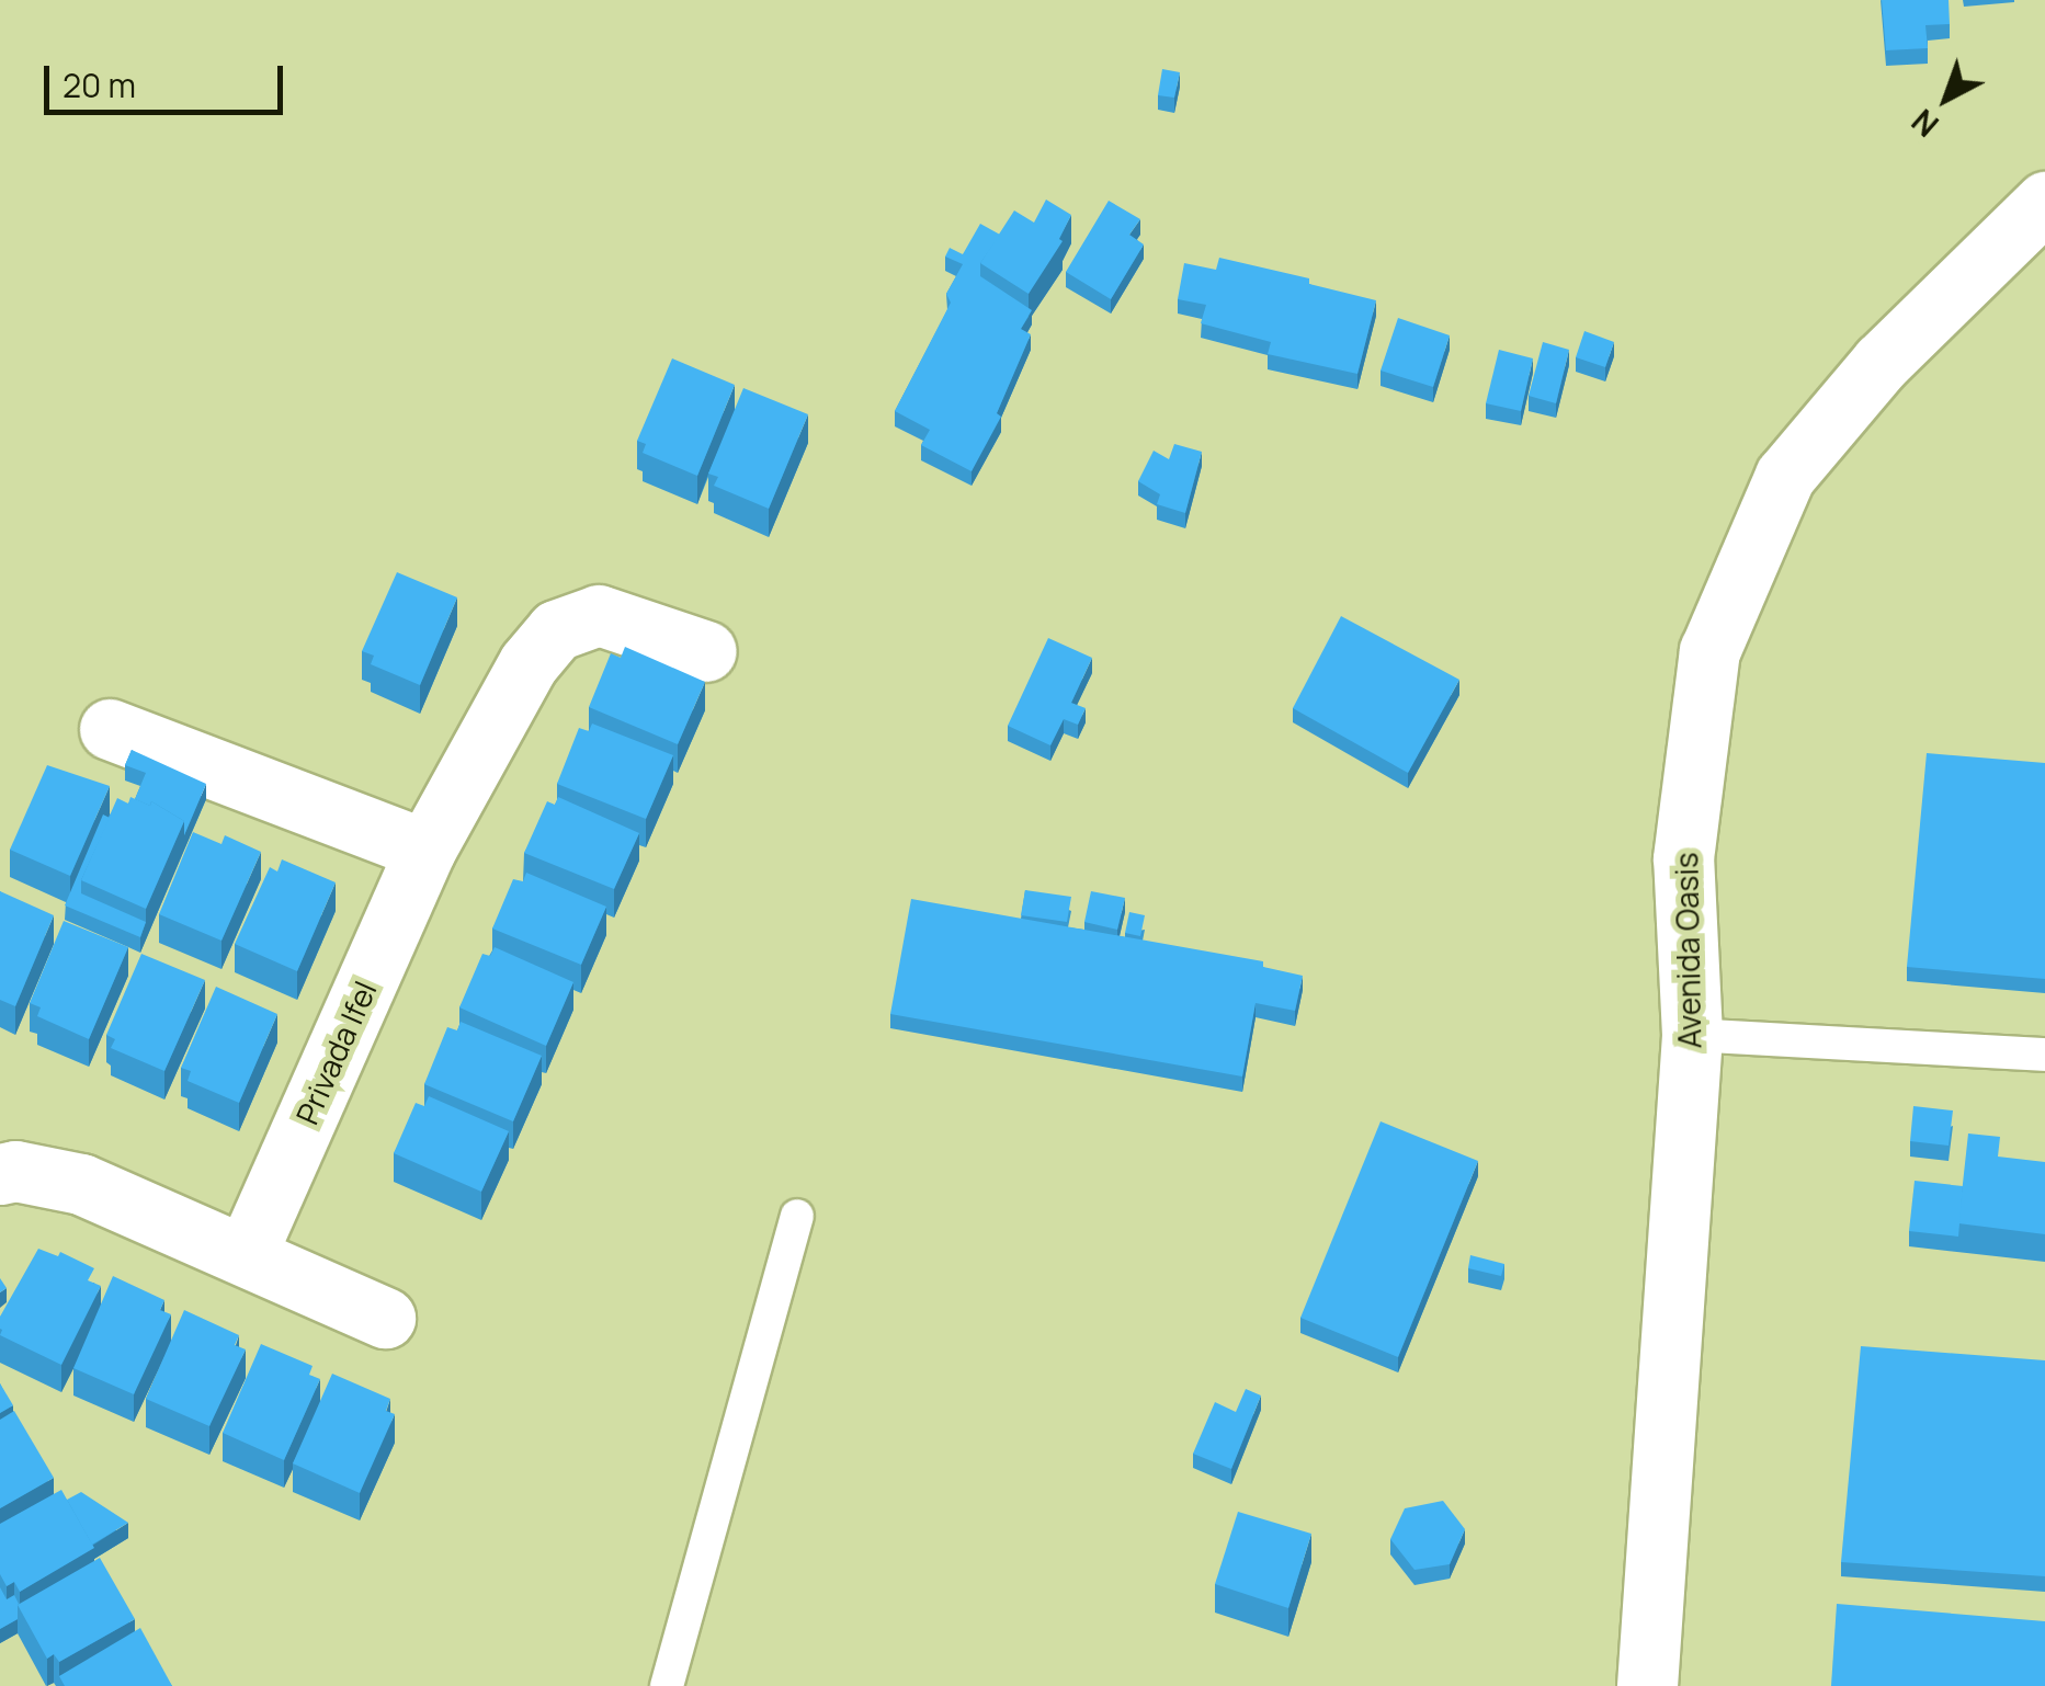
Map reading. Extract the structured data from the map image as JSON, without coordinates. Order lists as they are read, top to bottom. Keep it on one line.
{"streets":{"street":["Avenida Oasis","Privada Ifel"]},"scale_bar":"20 m","north":"bottom left"}
